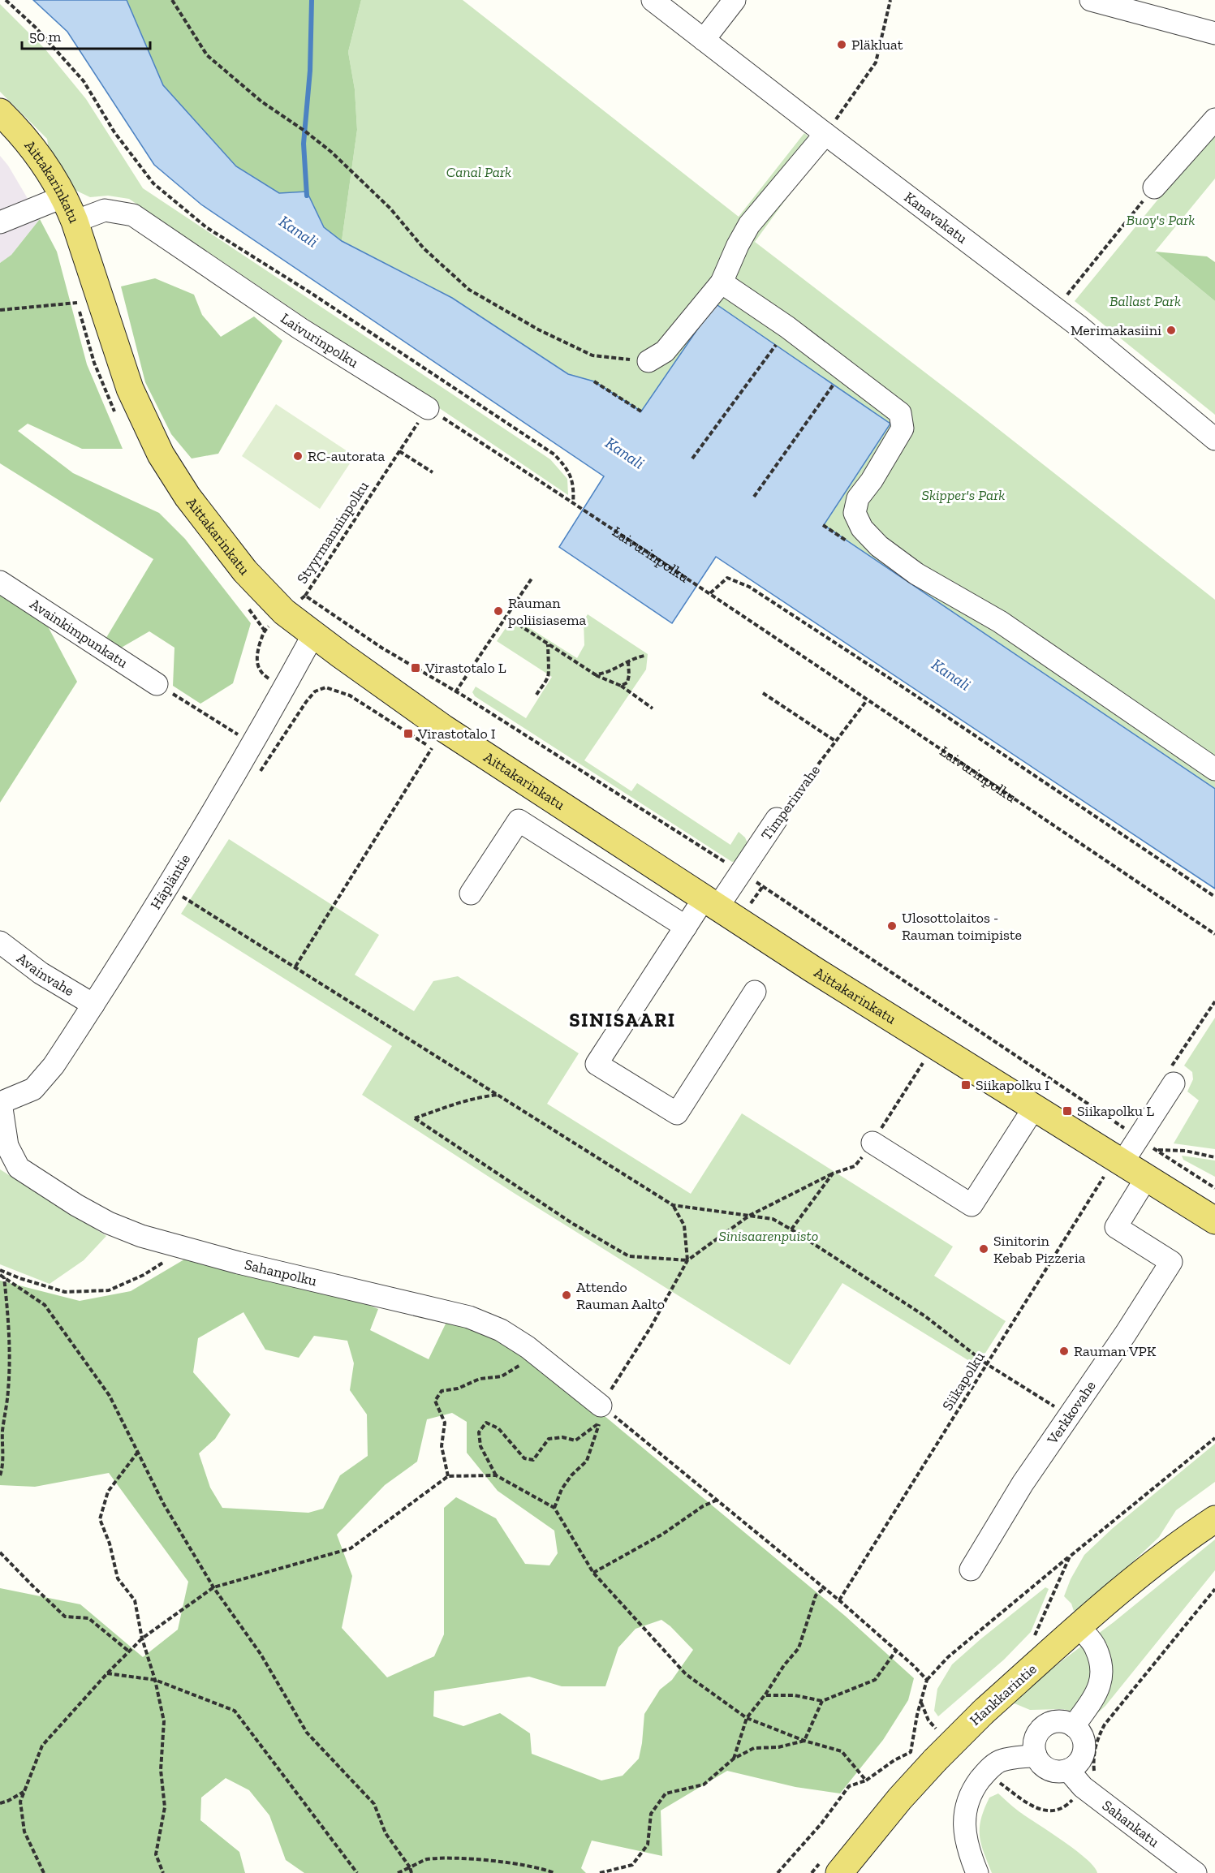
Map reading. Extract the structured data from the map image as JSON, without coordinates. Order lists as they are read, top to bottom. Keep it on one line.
{"streets":{"main road":["Aittakarinkatu","Hankkarintie"],"street":["Kanavakatu","Laivurinpolku","Avainkimpunkatu","Timperinvahe","Häpläntie","Avainvahe","Sahanpolku","Verkkovahe","Sahankatu"],"path":["Styyrmanninpolku","Siikapolku"]},"crossings":[["Aittakarinkatu","Laivurinpolku"],["Aittakarinkatu","Styyrmanninpolku"],["Aittakarinkatu","Timperinvahe"],["Aittakarinkatu","Häpläntie"],["Aittakarinkatu","Siikapolku"],["Aittakarinkatu","Verkkovahe"],["Laivurinpolku","Styyrmanninpolku"],["Laivurinpolku","Timperinvahe"],["Häpläntie","Avainvahe"],["Häpläntie","Sahanpolku"]],"districts":["SINISAARI"],"water":["Kanali"],"parks":["Canal Park","Buoy's Park","Ballast Park","Skipper's Park","Sinisaarenpuisto"],"places":{"other":["Pläkluat","Merimakasiini","RC-autorata","Rauman poliisiasema","Ulosottolaitos - Rauman toimipiste","Sinitorin Kebab Pizzeria","Attendo Rauman Aalto","Rauman VPK"],"transit":["Virastotalo L","Virastotalo I","Siikapolku I","Siikapolku L"]},"scale_bar":"50 m"}
